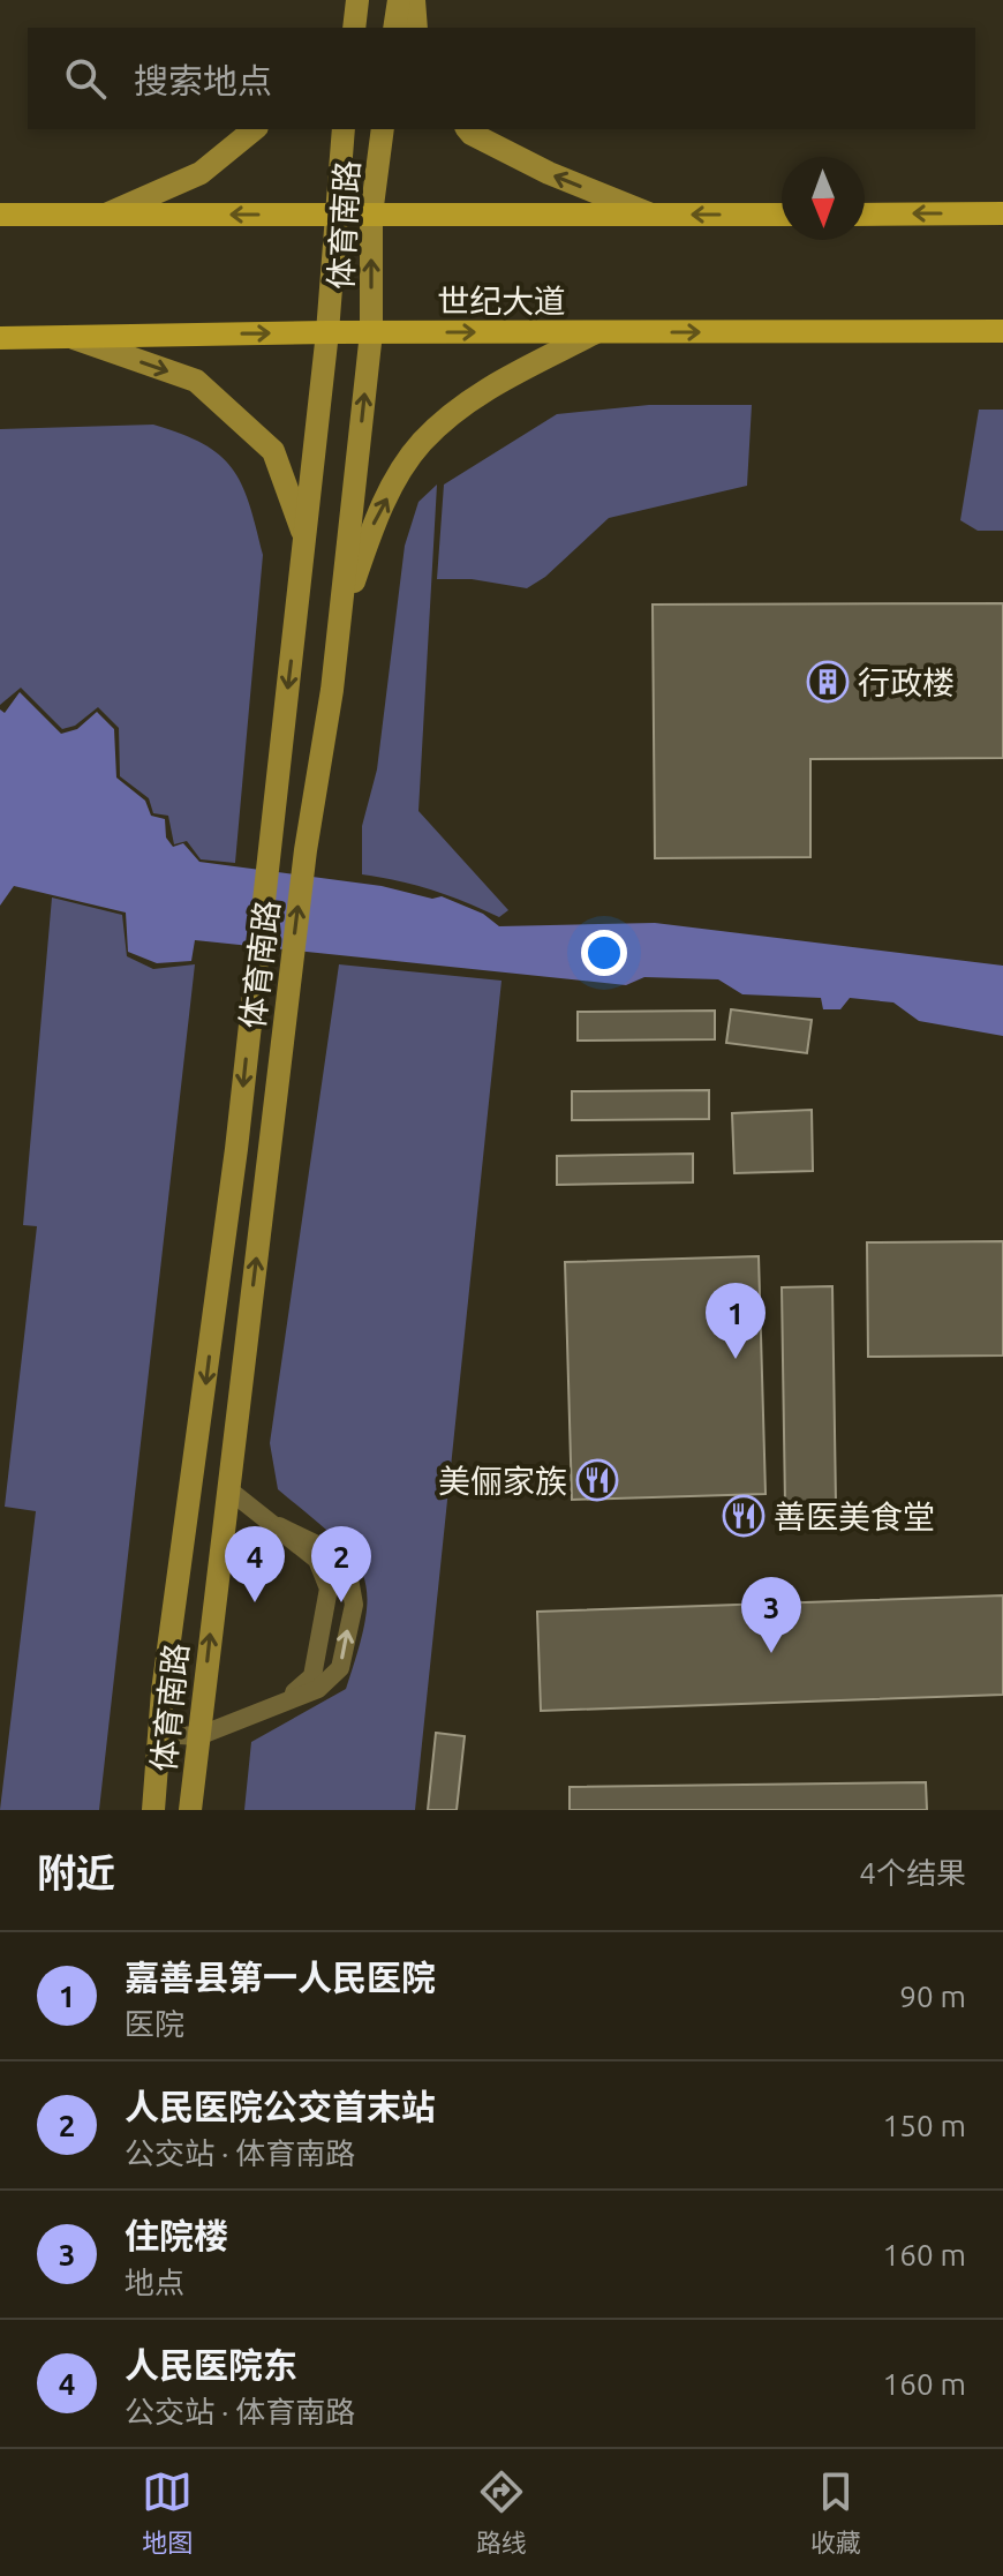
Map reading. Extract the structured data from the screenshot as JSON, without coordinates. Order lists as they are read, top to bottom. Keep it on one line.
{"streets":{"main road":["体育南路","世纪大道"]},"crossings":[["体育南路","世纪大道"]],"places":{"building":["行政楼"],"restaurant":["美俪家族","善医美食堂"]},"north":"bottom","page":{"search":"搜索地点","pins":["1","2","4","3"],"heading":["附近","4个结果"],"list":[{"mark":"1","name":"嘉善县第一人民医院","note":"医院","value":"90 m"},{"mark":"2","name":"人民医院公交首末站","note":"公交站 · 体育南路","value":"150 m"},{"mark":"3","name":"住院楼","note":"地点","value":"160 m"},{"mark":"4","name":"人民医院东","note":"公交站 · 体育南路","value":"160 m"}],"nav":["地图","路线","收藏"]}}
